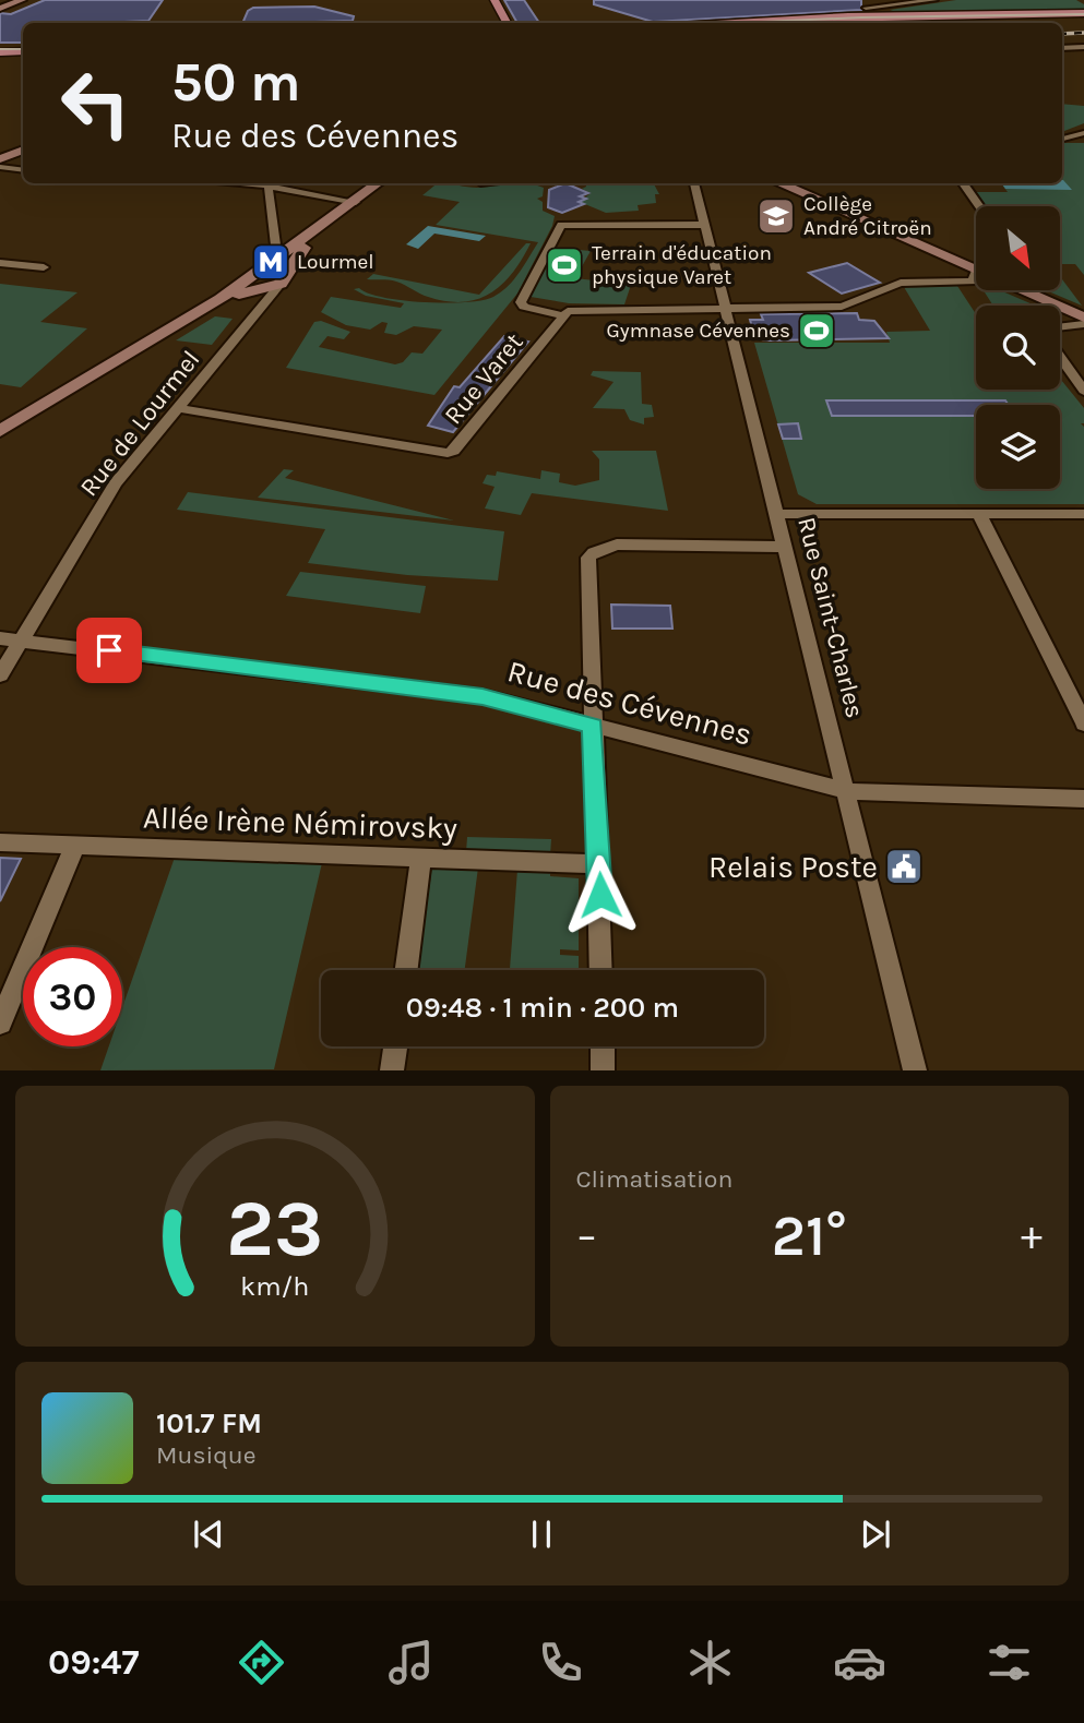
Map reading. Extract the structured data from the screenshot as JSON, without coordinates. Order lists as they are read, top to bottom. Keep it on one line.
{"streets":{"street":["Rue Varet","Rue de Lourmel","Rue Saint-Charles","Rue des Cévennes","Allée Irène Némirovsky"]},"crossings":[["Rue Varet","Rue de Lourmel"],["Rue de Lourmel","Rue des Cévennes"],["Rue Saint-Charles","Rue des Cévennes"]],"places":{"school or university":["Collège André Citroën"],"metro station":["Lourmel"],"sports":["Terrain d'éducation physique Varet","Gymnase Cévennes"],"public building":["Relais Poste"]},"north":"bottom right","page":{"turn":["50 m","Rue des Cévennes"],"limit":"30","trip":"09:48 · 1 min · 200 m","tile":"Climatisation","heat":["−","21°","+"],"song":["101.7 FM","Musique"],"tabs":"09:47","gauge":["23","km/h"]}}
